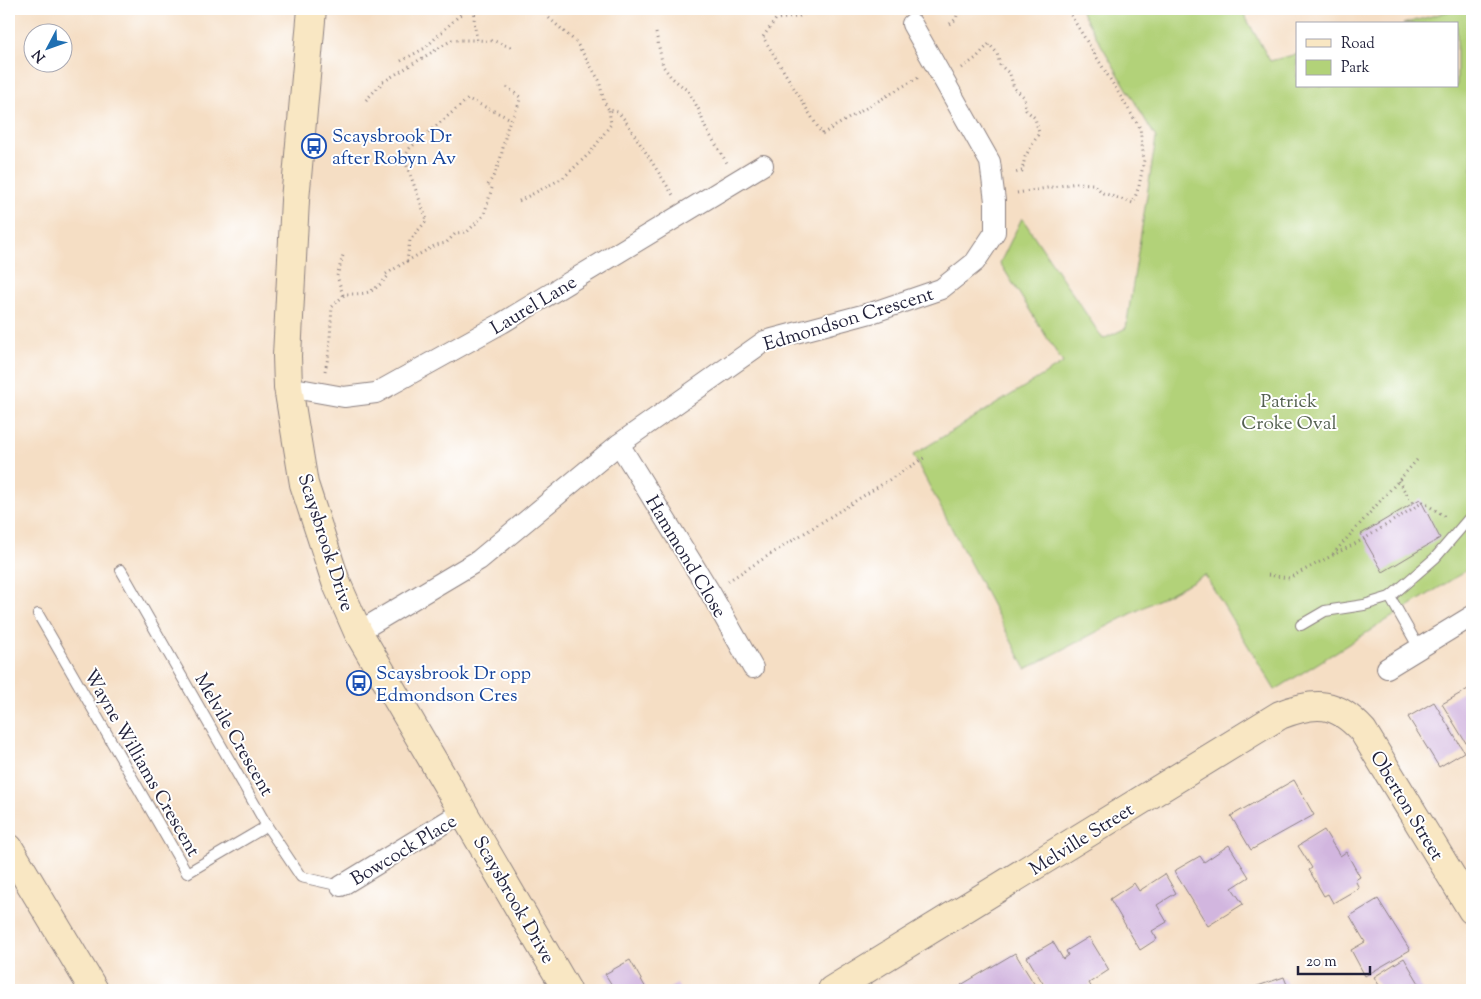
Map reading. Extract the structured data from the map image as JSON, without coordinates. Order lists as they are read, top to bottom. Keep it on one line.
{"streets":{"street":["Laurel Lane","Edmondson Crescent","Scaysbrook Drive","Hammond Close","Oberton Street","Melville Street","Bowcock Place"],"lane":["Melvile Crescent","Wayne Williams Crescent"]},"crossings":[["Laurel Lane","Scaysbrook Drive"],["Edmondson Crescent","Scaysbrook Drive"],["Edmondson Crescent","Hammond Close"],["Scaysbrook Drive","Bowcock Place"],["Melvile Crescent","Wayne Williams Crescent"],["Melvile Crescent","Bowcock Place"],["Oberton Street","Melville Street"]],"parks":["Patrick Croke Oval"],"places":{"bus stop":["Scaysbrook Dr after Robyn Av","Scaysbrook Dr opp Edmondson Cres"]},"legend":["Road","Park"],"scale_bar":"20 m","north":"bottom left"}
